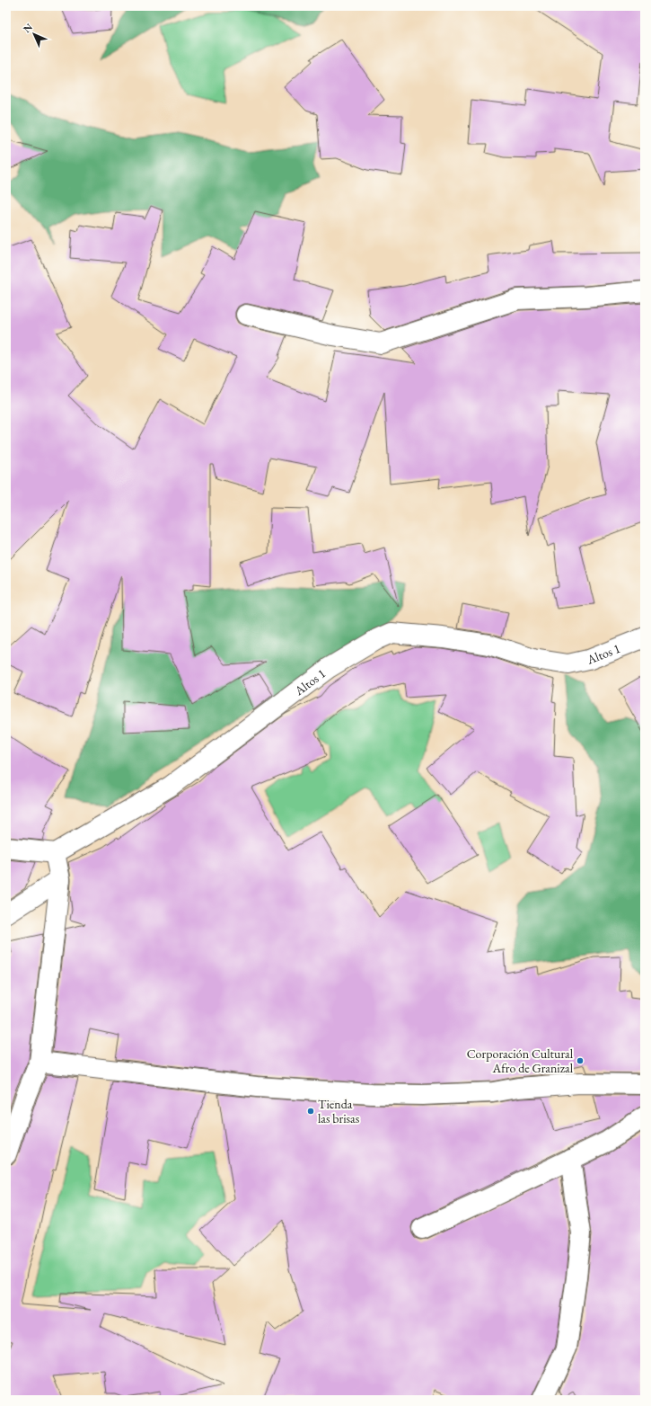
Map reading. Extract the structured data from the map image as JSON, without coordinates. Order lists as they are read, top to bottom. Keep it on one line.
{"streets":{"street":["Altos 1"]},"places":["Corporación Cultural Afro de Granizal","Tienda las brisas"],"north":"top left"}
